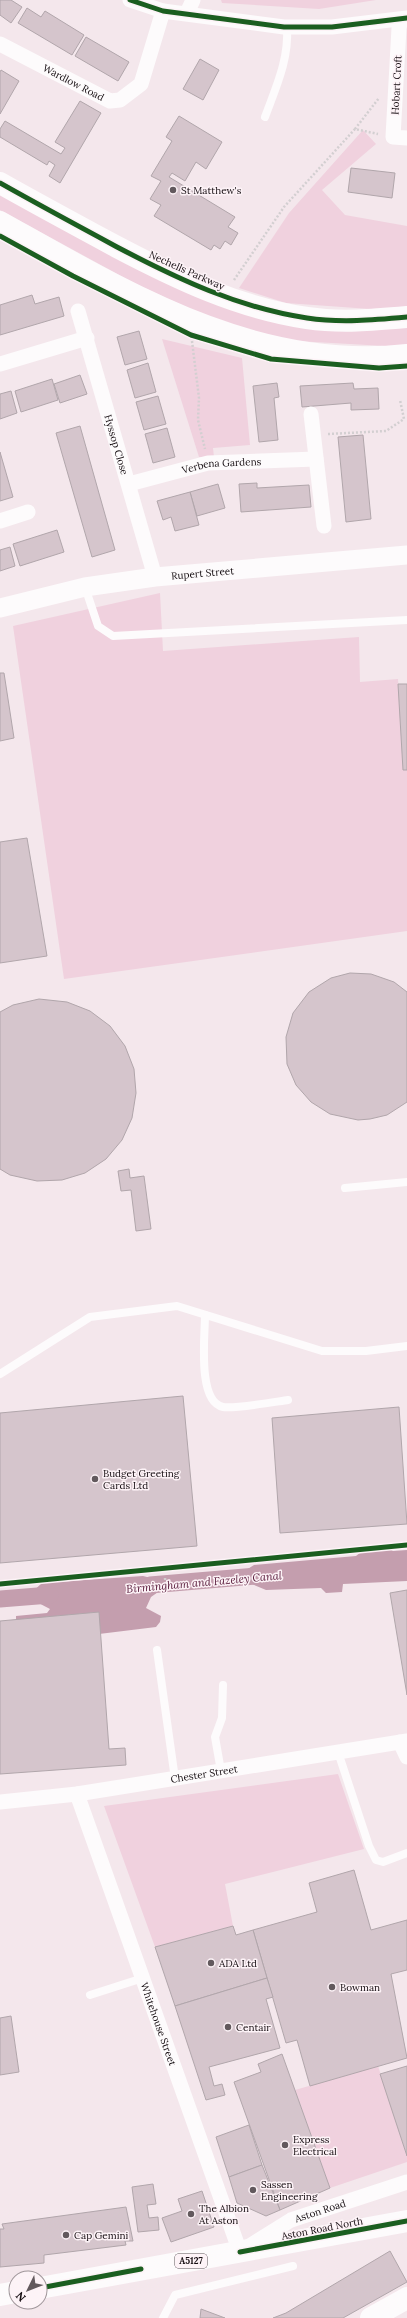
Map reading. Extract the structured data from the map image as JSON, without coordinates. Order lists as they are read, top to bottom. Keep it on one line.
{"streets":{"main road":["Nechells Parkway","Aston Road North","A5127"],"street":["Wardlow Road","Hobart Croft","Hyssop Close","Verbena Gardens","Rupert Street","Chester Street","Whitehouse Street","Aston Road"]},"crossings":[["Hyssop Close","Verbena Gardens"],["Hyssop Close","Rupert Street"],["Chester Street","Whitehouse Street"],["Whitehouse Street","Aston Road"],["Whitehouse Street","Aston Road North"],["Aston Road","Aston Road North"]],"water":["Birmingham and Fazeley Canal"],"places":["St Matthew's","Budget Greeting Cards Ltd","ADA Ltd","Bowman","Centair","Express Electrical","Sassen Engineering","The Albion At Aston","Cap Gemini"],"north":"bottom left"}
